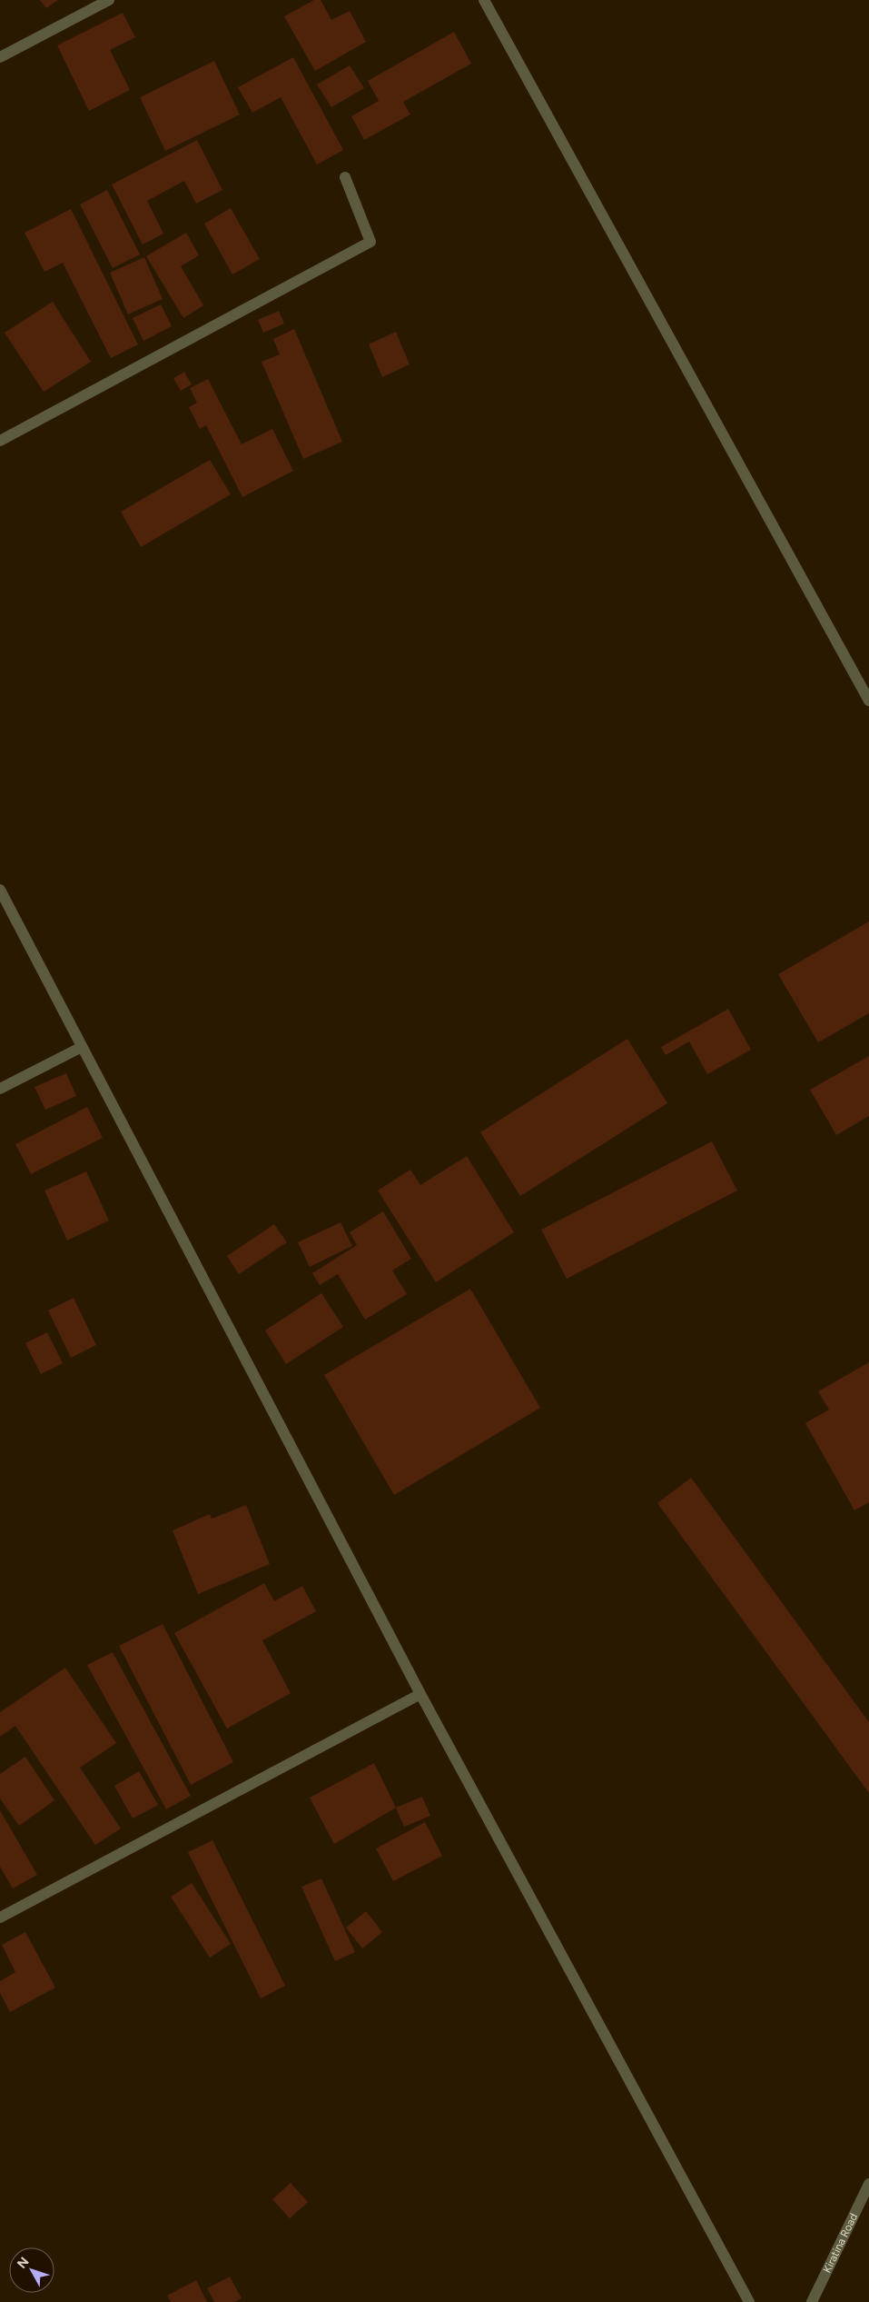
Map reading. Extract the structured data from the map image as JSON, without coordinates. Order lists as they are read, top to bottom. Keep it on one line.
{"streets":{"street":["Kiratina Road"]},"north":"top left"}
